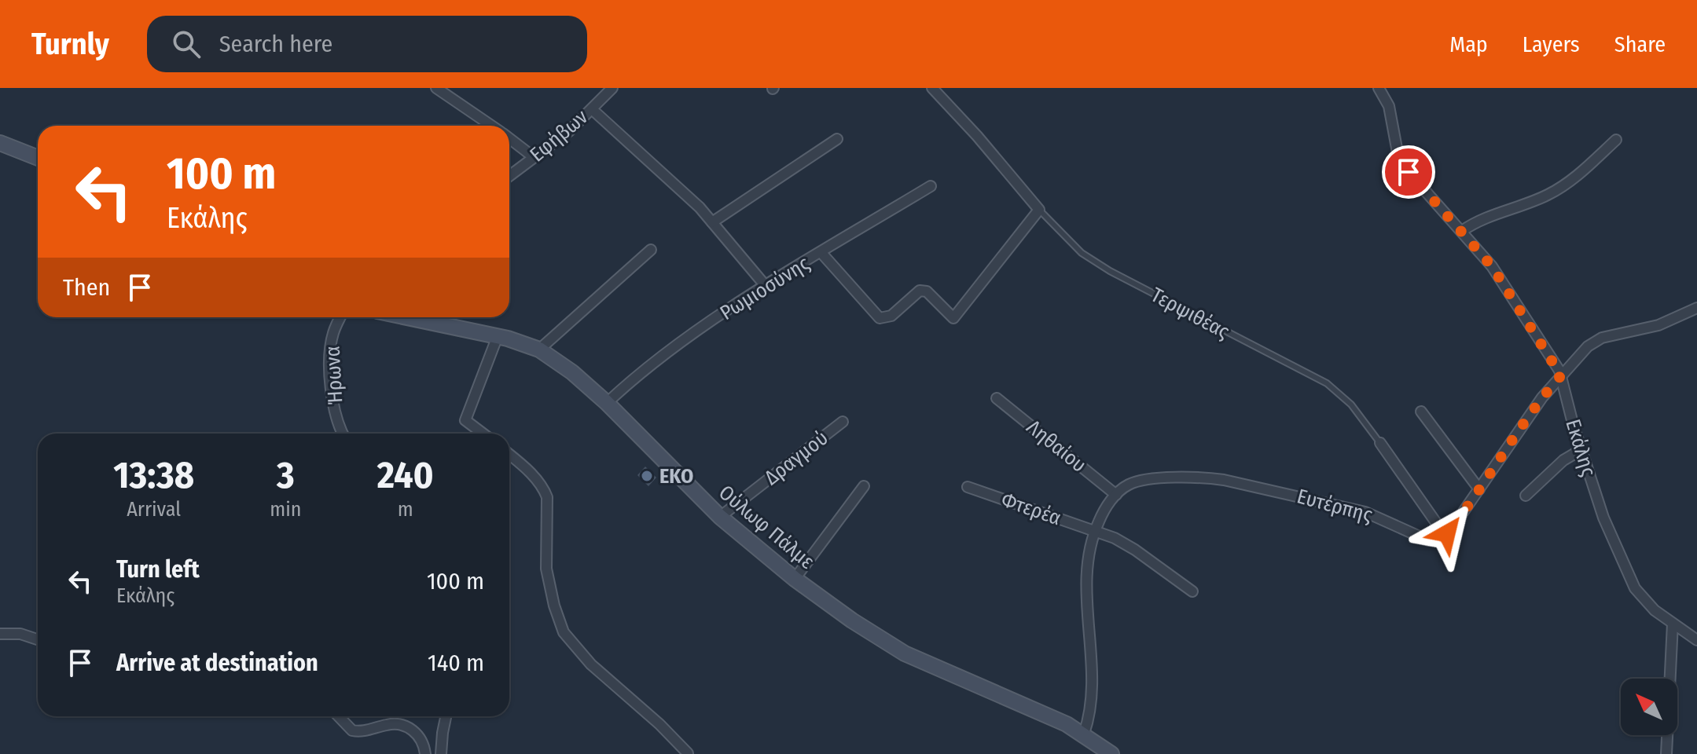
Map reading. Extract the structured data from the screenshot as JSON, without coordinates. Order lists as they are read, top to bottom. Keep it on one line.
{"streets":{"street":["Εφήβων","Ρωμιοσύνης","Τερψιθέας","Ήρωνα","Ληθαίου","Εκάλης","Δραγμού","Ευτέρπης","Φτερέα","Ούλωφ Πάλμε"]},"crossings":[["Ρωμιοσύνης","Ούλωφ Πάλμε"],["Τερψιθέας","Ευτέρπης"],["Ληθαίου","Ευτέρπης"],["Δραγμού","Ούλωφ Πάλμε"],["Ευτέρπης","Φτερέα"],["Ευτέρπης","Ούλωφ Πάλμε"]],"places":["EKO"],"north":"top left","page":{"header":"Turnly","search":"Search here","nav":["Map","Layers","Share"],"turn":["100 m","Εκάλης"],"then":"Then","eta":["13:38","Arrival","3","min","240","m"],"list":[{"name":"Turn left","note":"Εκάλης","value":"100 m"},{"name":"Arrive at destination","value":"140 m"}]}}
